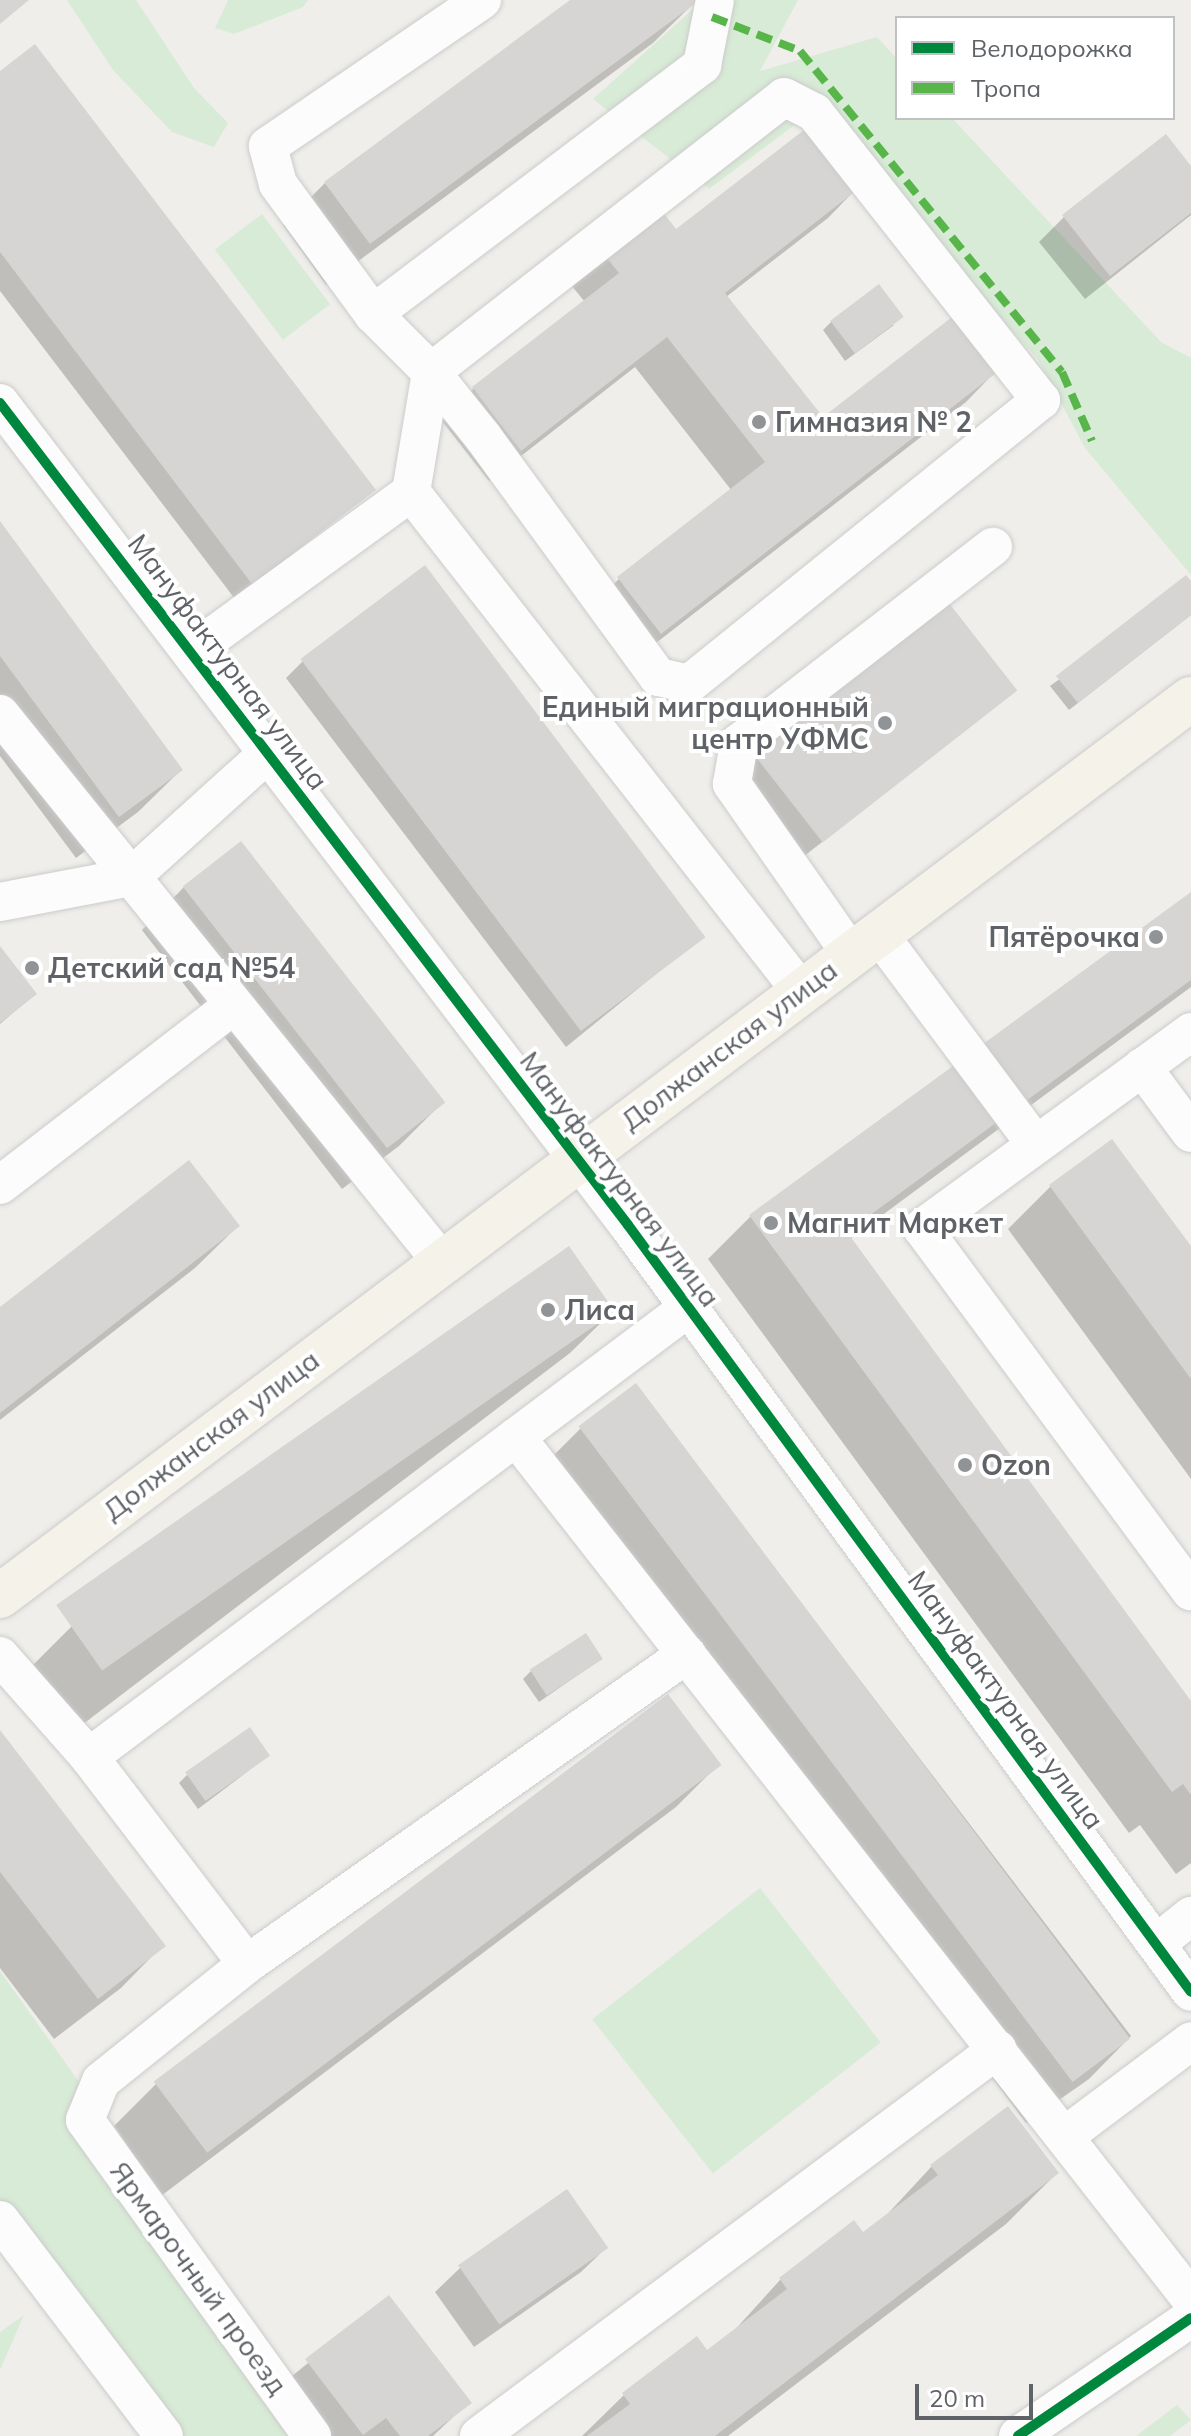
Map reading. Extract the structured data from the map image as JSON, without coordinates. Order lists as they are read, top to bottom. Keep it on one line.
{"streets":{"main road":["Должанская улица"],"street":["Мануфактурная улица","Ярмарочный проезд"]},"crossings":[["Мануфактурная улица","Должанская улица"]],"places":["Гимназия № 2","Единый миграционный центр УФМС","Пятёрочка","Детский сад №54","Магнит Маркет","Лиса","Ozon"],"legend":["Велодорожка","Тропа"],"scale_bar":"20 m"}
